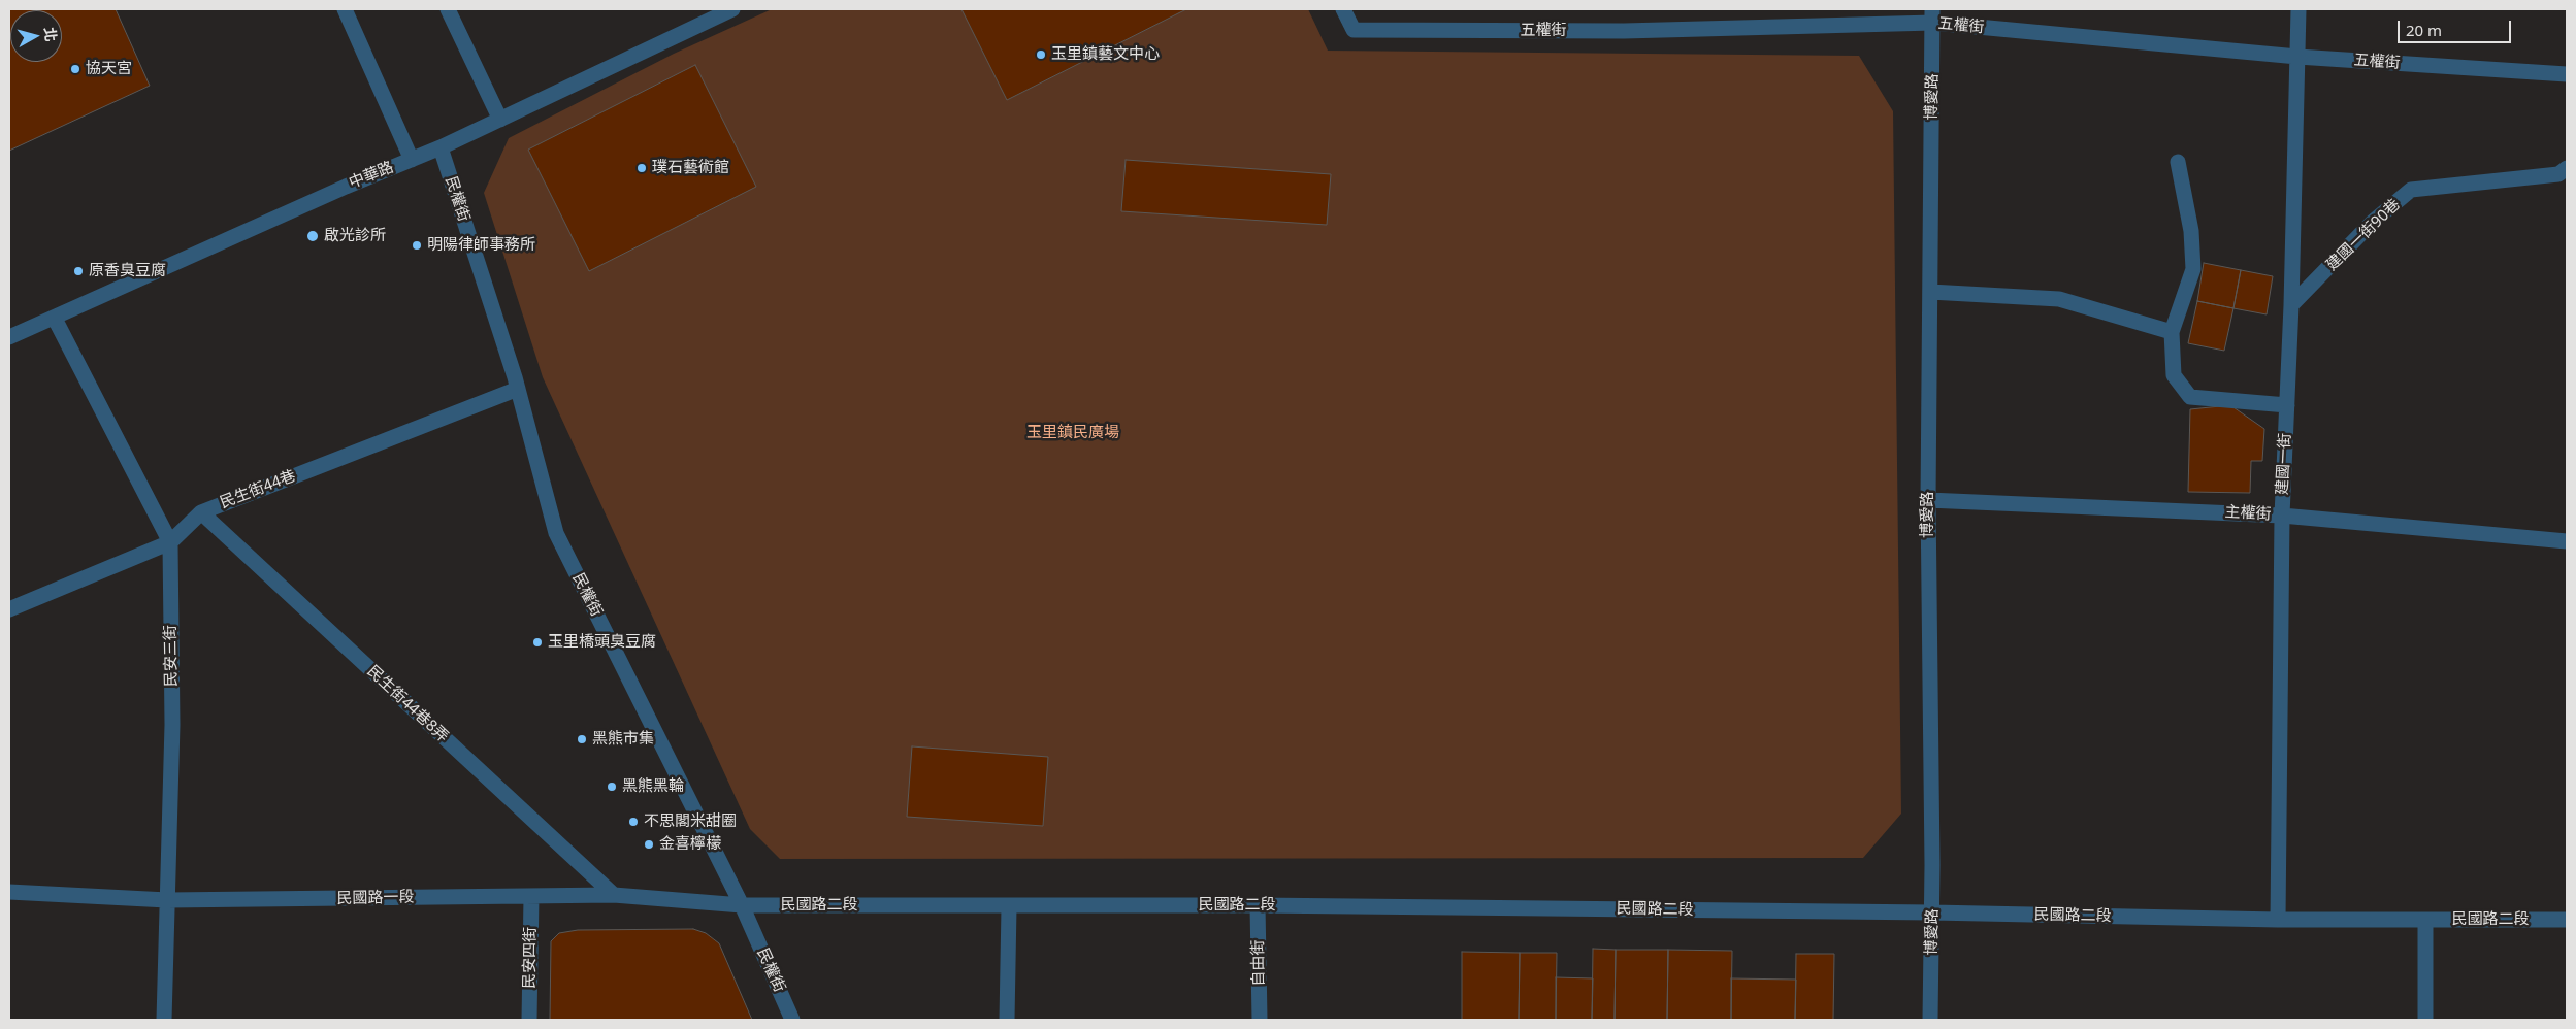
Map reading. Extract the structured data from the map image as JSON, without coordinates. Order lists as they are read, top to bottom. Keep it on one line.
{"streets":{"street":["五權街","博愛路","中華路","民權街","建國一街90巷","建國一街","民生街44巷","主權街","民安三街","民生街44巷8弄","民國路一段","民國路二段","民安四街","自由街"]},"crossings":[["五權街","博愛路"],["五權街","建國一街"],["博愛路","主權街"],["博愛路","民國路二段"],["中華路","民權街"],["中華路","民安三街"],["民權街","民生街44巷"],["民權街","民國路一段"],["民權街","民國路二段"],["建國一街90巷","建國一街"],["建國一街","主權街"],["建國一街","民國路二段"],["民生街44巷","民安三街"],["民生街44巷","民生街44巷8弄"],["民安三街","民國路一段"],["民生街44巷8弄","民國路一段"],["民國路一段","民國路二段"],["民國路一段","民安四街"],["民國路二段","自由街"]],"parks":["玉里鎮民廣場"],"places":["玉里鎮藝文中心","協天宮","璞石藝術館","啟光診所","明陽律師事務所","原香臭豆腐","玉里橋頭臭豆腐","黑熊市集","黑熊黑輪","不思閣米甜圈","金喜檸檬"],"scale_bar":"20 m","north":"right"}
